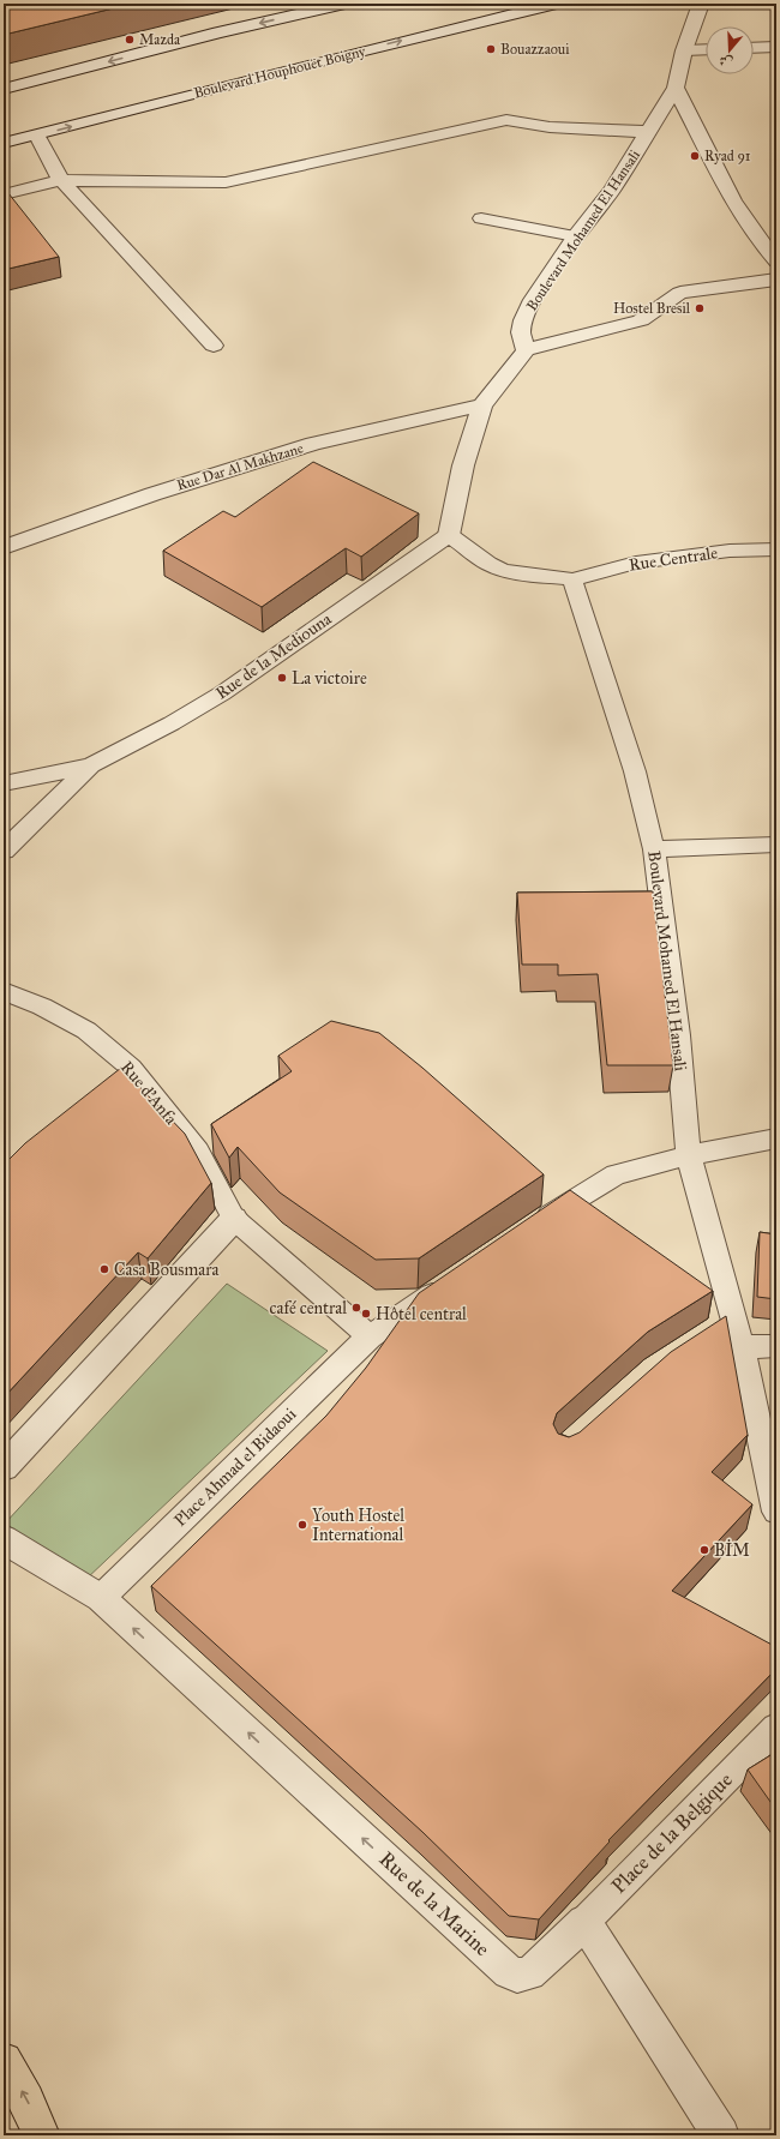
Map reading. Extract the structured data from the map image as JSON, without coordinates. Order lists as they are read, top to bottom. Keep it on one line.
{"streets":{"street":["Boulevard Houphouët Boigny","Boulevard Mohamed El Hansali","Rue Dar Al Makhzane","Rue de la Marine"],"lane":["Rue Centrale","Rue de la Mediouna","Rue d'Anfa","Place Ahmad el Bidaoui","Place de la Belgique"]},"crossings":[["Boulevard Mohamed El Hansali","Rue Centrale"],["Place Ahmad el Bidaoui","Rue de la Marine"],["Place de la Belgique","Rue de la Marine"]],"places":["Mazda","Bouazzaoui","Ryad 91","Hostel Bresil","La victoire","Casa Bousmara","café central","Hôtel central","Youth Hostel International","BİM"],"north":"bottom"}
